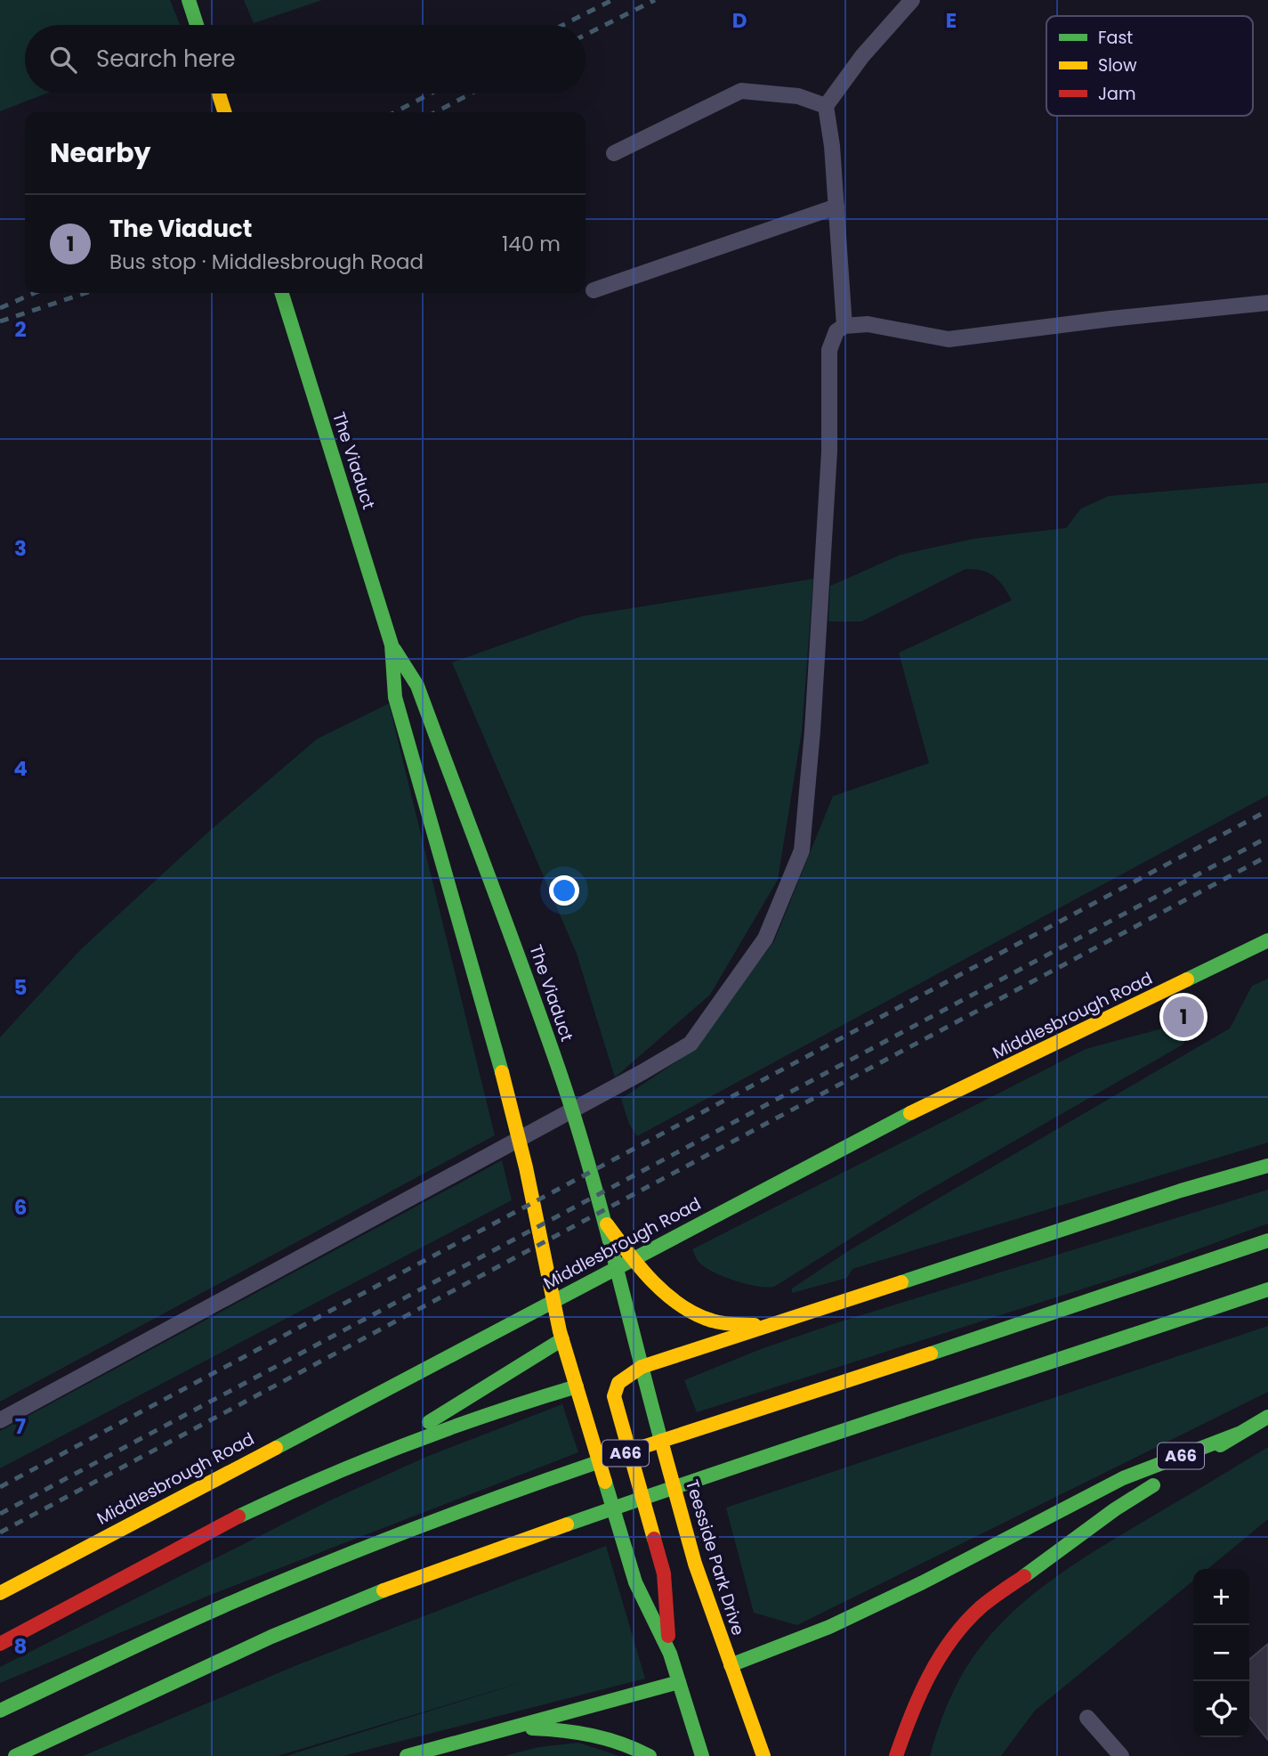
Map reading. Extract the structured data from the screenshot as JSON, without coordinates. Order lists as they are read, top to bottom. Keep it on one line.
{"streets":{"main road":["The Viaduct","Middlesbrough Road","A66","Teesside Park Drive"]},"crossings":[["The Viaduct","Teesside Park Drive"],["A66","Teesside Park Drive"]],"legend":["Fast","Slow","Jam"],"page":{"search":"Search here","heading":"Nearby","list":[{"mark":"1","name":"The Viaduct","note":"Bus stop · Middlesbrough Road","value":"140 m"}],"pins":"1","map_buttons":["+","−"]},"grid":{"columns":["D","E"],"rows":["2","3","4","5","6","7","8"]}}
